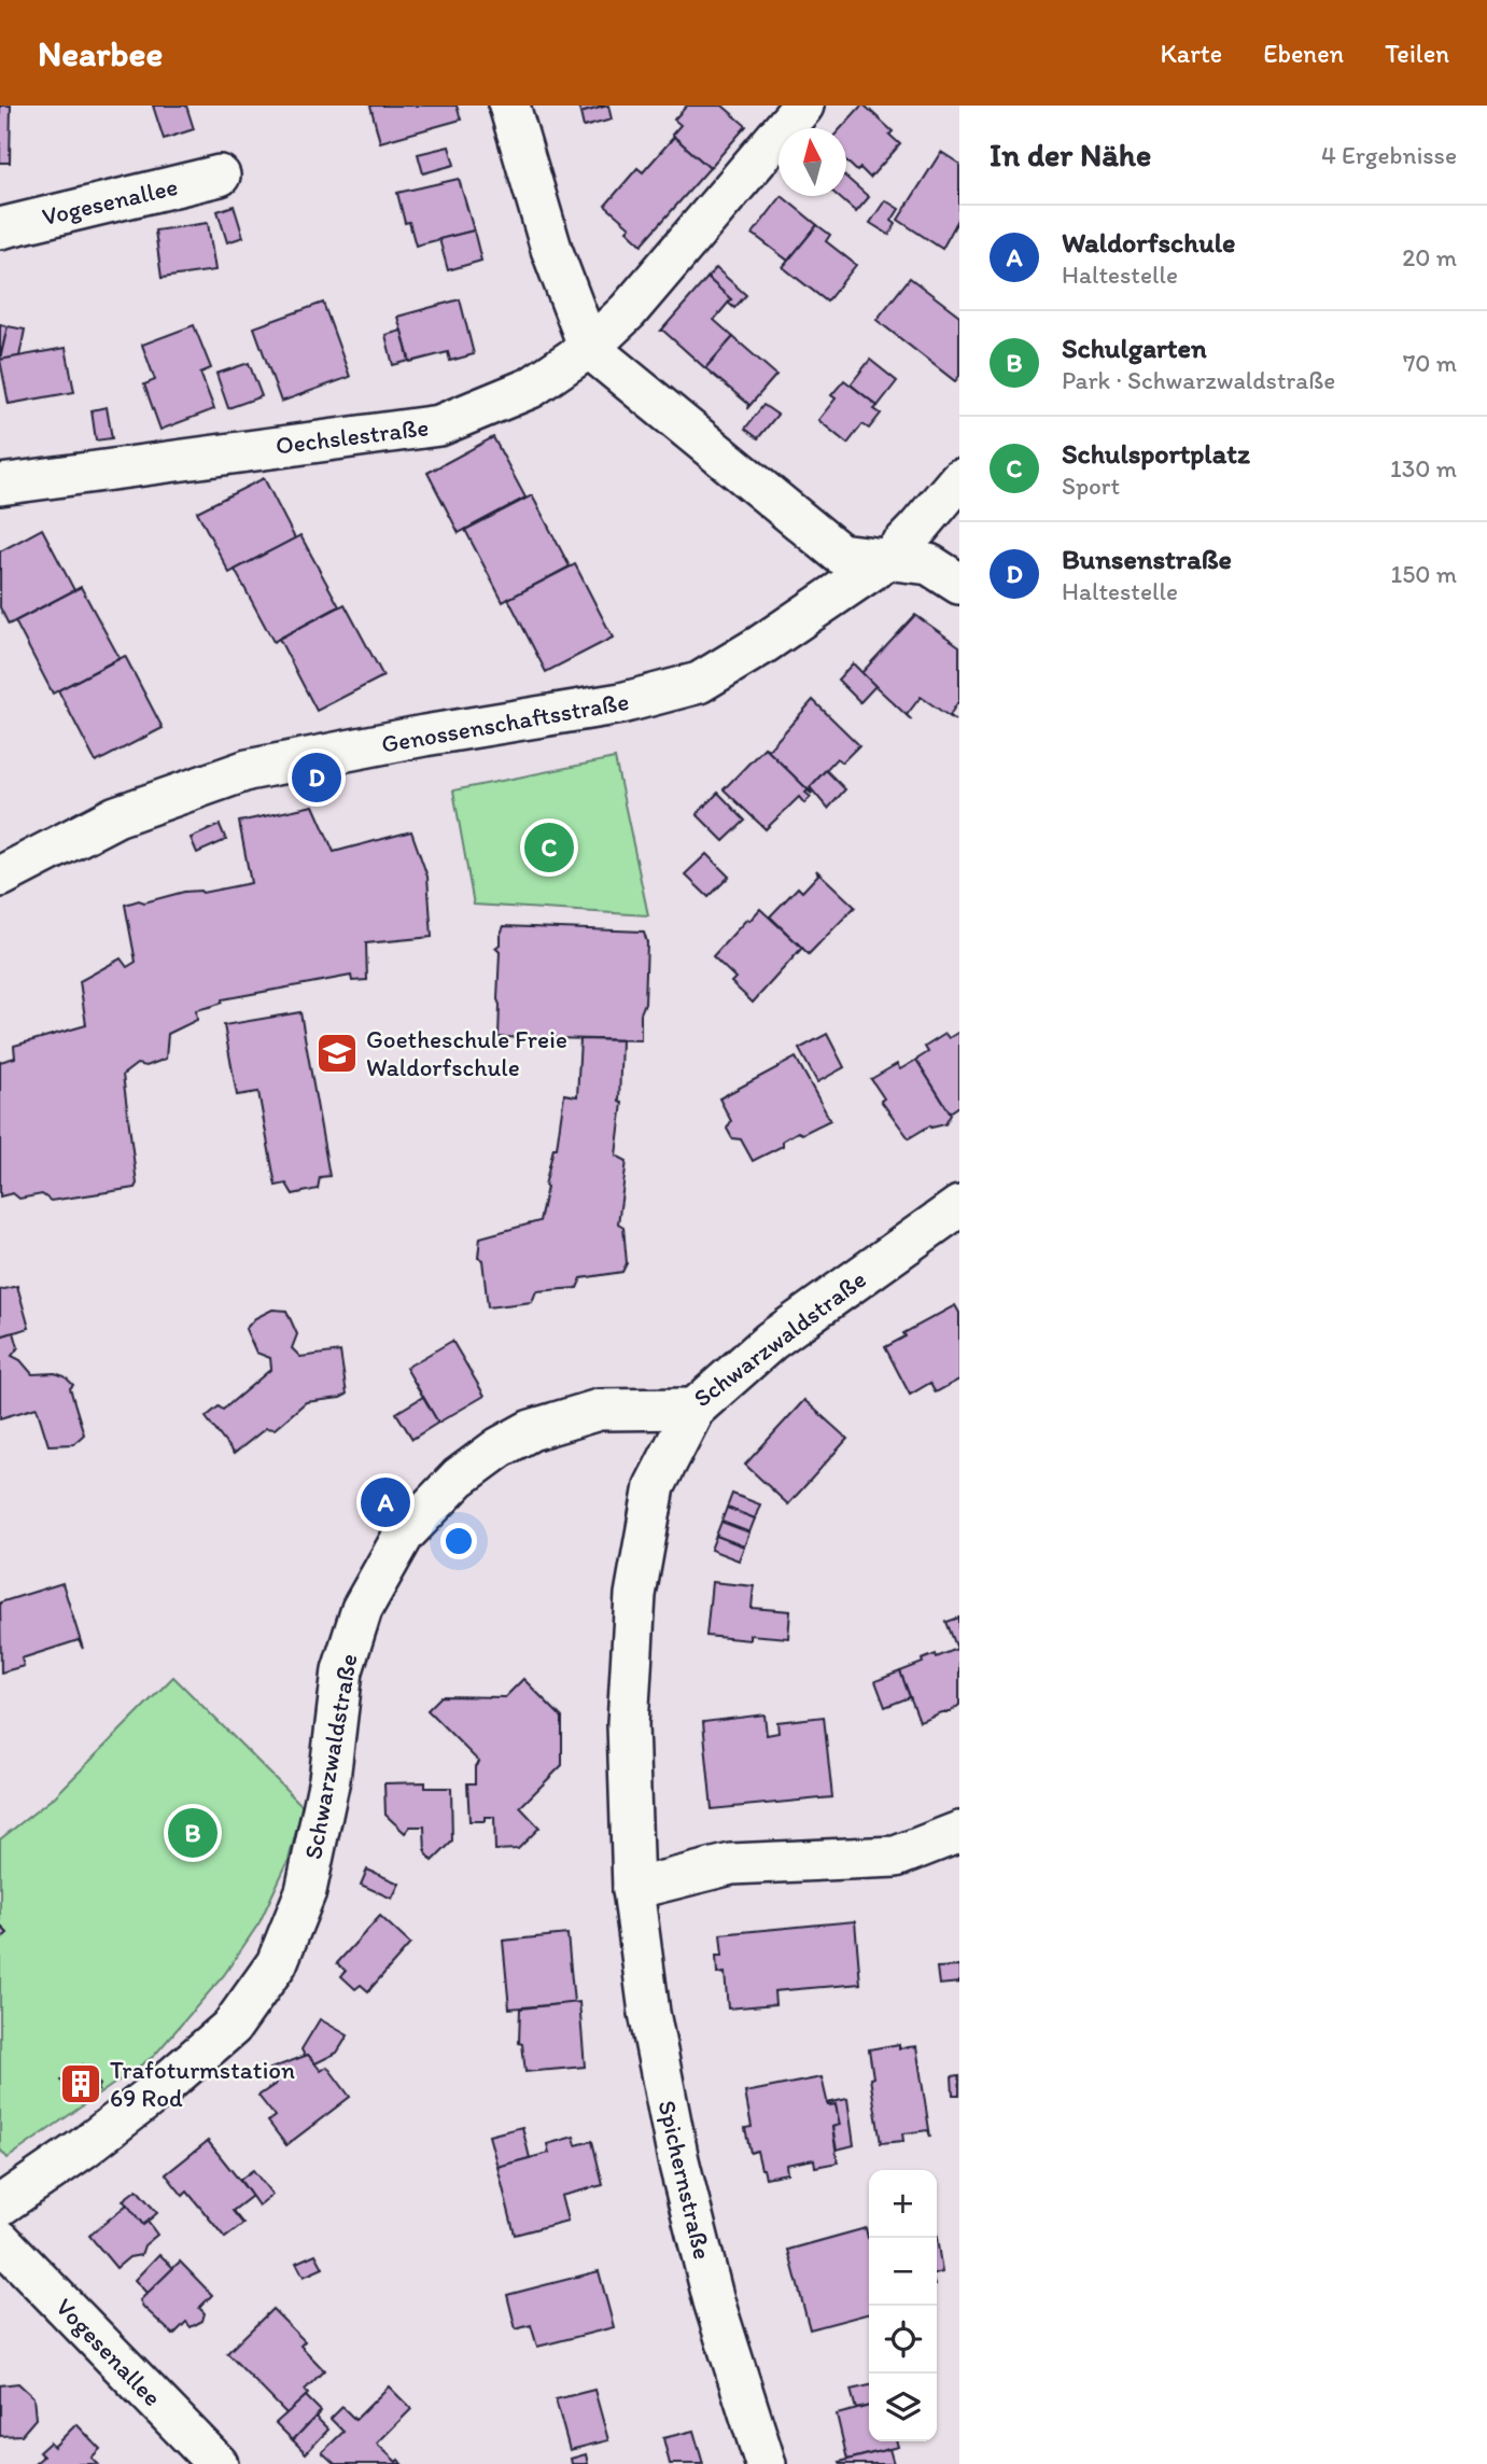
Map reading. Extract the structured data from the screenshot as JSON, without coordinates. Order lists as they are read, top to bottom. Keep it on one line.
{"streets":{"street":["Vogesenallee","Oechslestraße","Genossenschaftsstraße","Schwarzwaldstraße","Spichernstraße"]},"crossings":[["Schwarzwaldstraße","Spichernstraße"]],"places":{"school or university":["Goetheschule Freie Waldorfschule"],"building":["Trafoturmstation 69 Rod"]},"north":"top","page":{"header":"Nearbee","nav":["Karte","Ebenen","Teilen"],"heading":["In der Nähe","4 Ergebnisse"],"list":[{"mark":"A","name":"Waldorfschule","note":"Haltestelle","value":"20 m"},{"mark":"B","name":"Schulgarten","note":"Park · Schwarzwaldstraße","value":"70 m"},{"mark":"C","name":"Schulsportplatz","note":"Sport","value":"130 m"},{"mark":"D","name":"Bunsenstraße","note":"Haltestelle","value":"150 m"}],"pins":["D","C","A","B"],"map_buttons":["+","−"]}}
